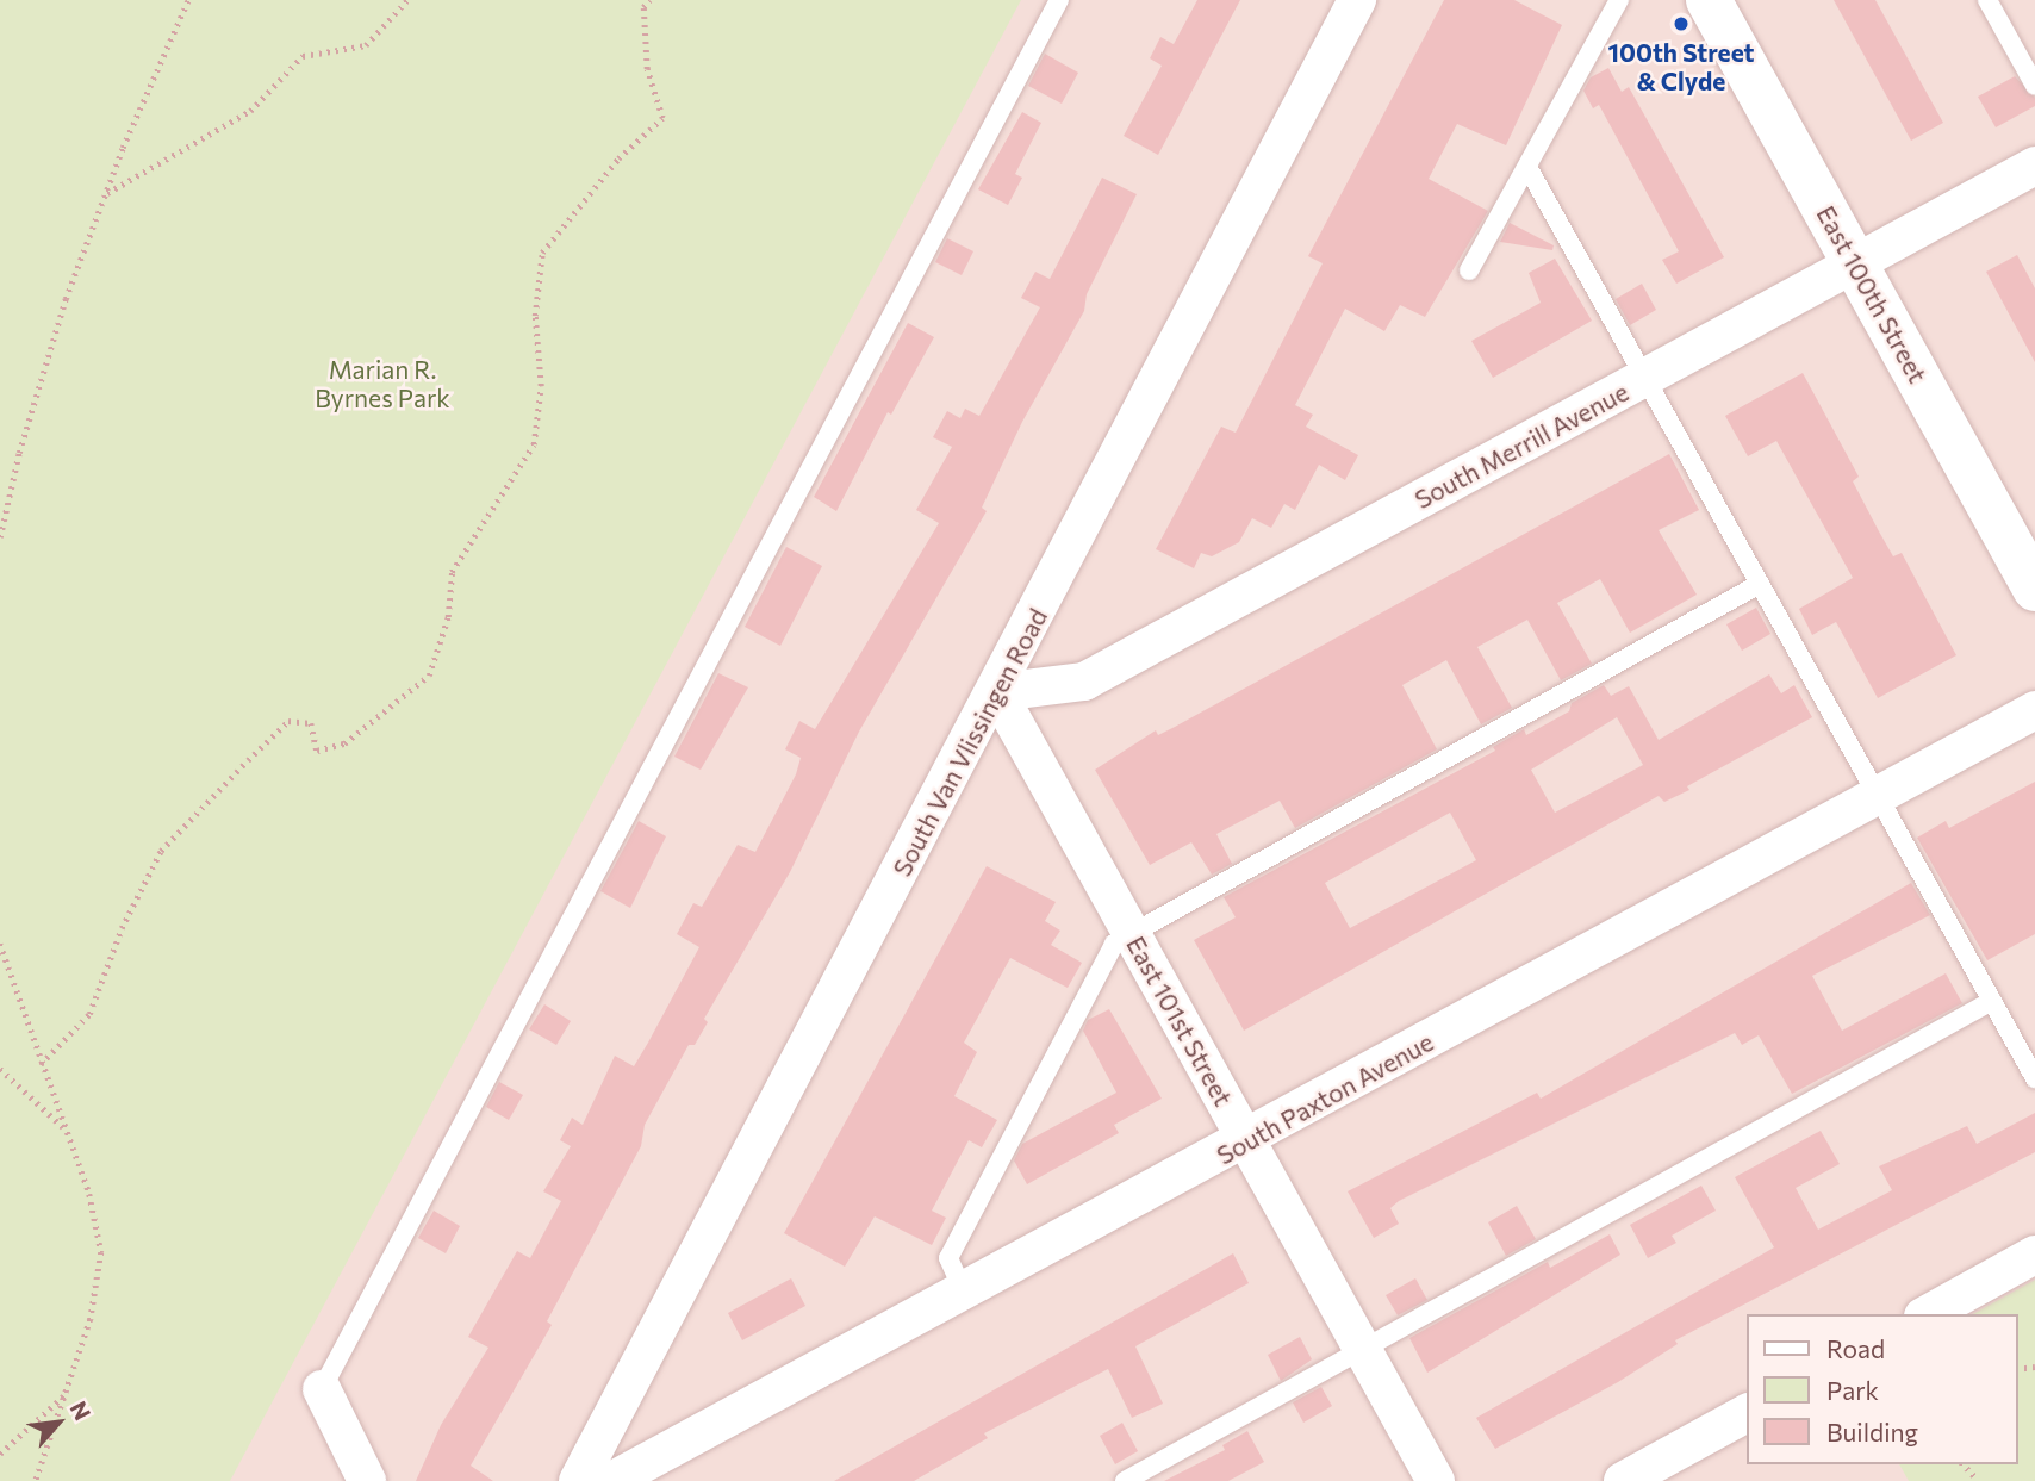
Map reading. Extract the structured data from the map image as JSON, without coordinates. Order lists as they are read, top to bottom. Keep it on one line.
{"streets":{"main road":["East 100th Street"],"street":["South Merrill Avenue","South Van Vlissingen Road","East 101st Street","South Paxton Avenue"]},"crossings":[["East 100th Street","South Merrill Avenue"],["South Merrill Avenue","South Van Vlissingen Road"],["South Merrill Avenue","East 101st Street"],["South Van Vlissingen Road","East 101st Street"],["East 101st Street","South Paxton Avenue"]],"parks":["Marian R. Byrnes Park"],"places":["100th Street & Clyde"],"legend":["Road","Park","Building"],"north":"top right"}
